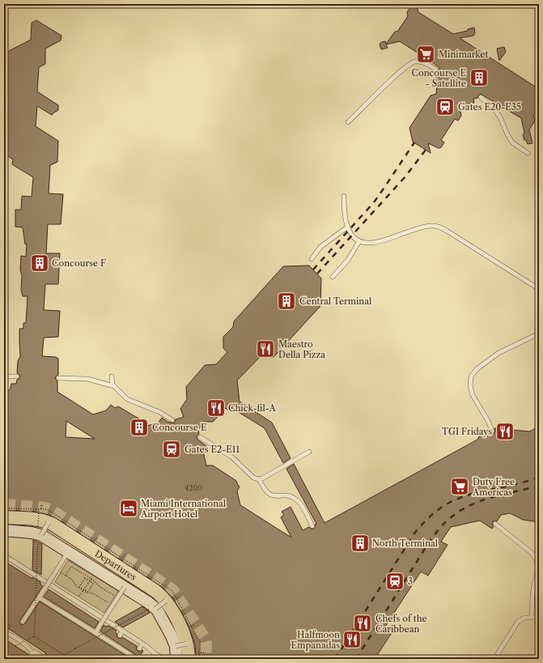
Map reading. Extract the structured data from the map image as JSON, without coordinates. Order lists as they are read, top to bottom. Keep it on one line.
{"streets":{"main road":["Departures"]},"places":{"supermarket":["Minimarket","Duty Free Americas"],"building":["Concourse E - Satellite","Concourse F","Central Terminal","Concourse E","North Terminal"],"station":["Gates E20-E35","Gates E2-E11","3"],"restaurant":["Maestro Della Pizza","Chick-fil-A","TGI Fridays","Chefs of the Caribbean","Halfmoon Empanadas"],"hotel":["Miami International Airport Hotel"]},"house_numbers":["4200"]}
